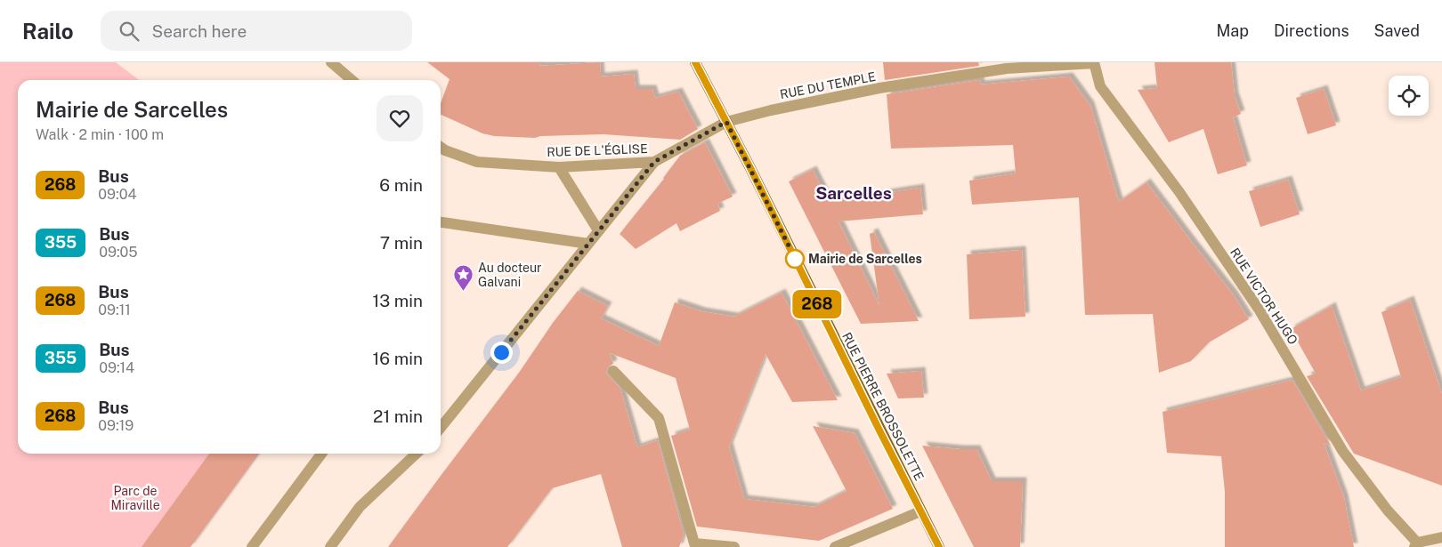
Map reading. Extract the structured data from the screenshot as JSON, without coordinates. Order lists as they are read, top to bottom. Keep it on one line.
{"streets":{"main road":["RUE PIERRE BROSSOLETTE"],"street":["RUE DU TEMPLE","RUE DE L'ÉGLISE","RUE VICTOR HUGO"]},"crossings":[["RUE DU TEMPLE","RUE DE L'ÉGLISE"],["RUE DU TEMPLE","RUE VICTOR HUGO"],["RUE DU TEMPLE","RUE PIERRE BROSSOLETTE"],["RUE DE L'ÉGLISE","RUE PIERRE BROSSOLETTE"]],"districts":["Sarcelles"],"parks":["Parc de Miraville"],"places":{"other":["Mairie de Sarcelles"],"place":["Au docteur Galvani"]},"lines":["bus line 268"],"page":{"header":"Railo","search":"Search here","nav":["Map","Directions","Saved"],"on_map":"268","heading":["Mairie de Sarcelles","Walk · 2 min · 100 m"],"list":[{"mark":"268","name":"Bus","note":"09:04","value":"6 min"},{"mark":"355","name":"Bus","note":"09:05","value":"7 min"},{"mark":"268","name":"Bus","note":"09:11","value":"13 min"},{"mark":"355","name":"Bus","note":"09:14","value":"16 min"},{"mark":"268","name":"Bus","note":"09:19","value":"21 min"}]}}
